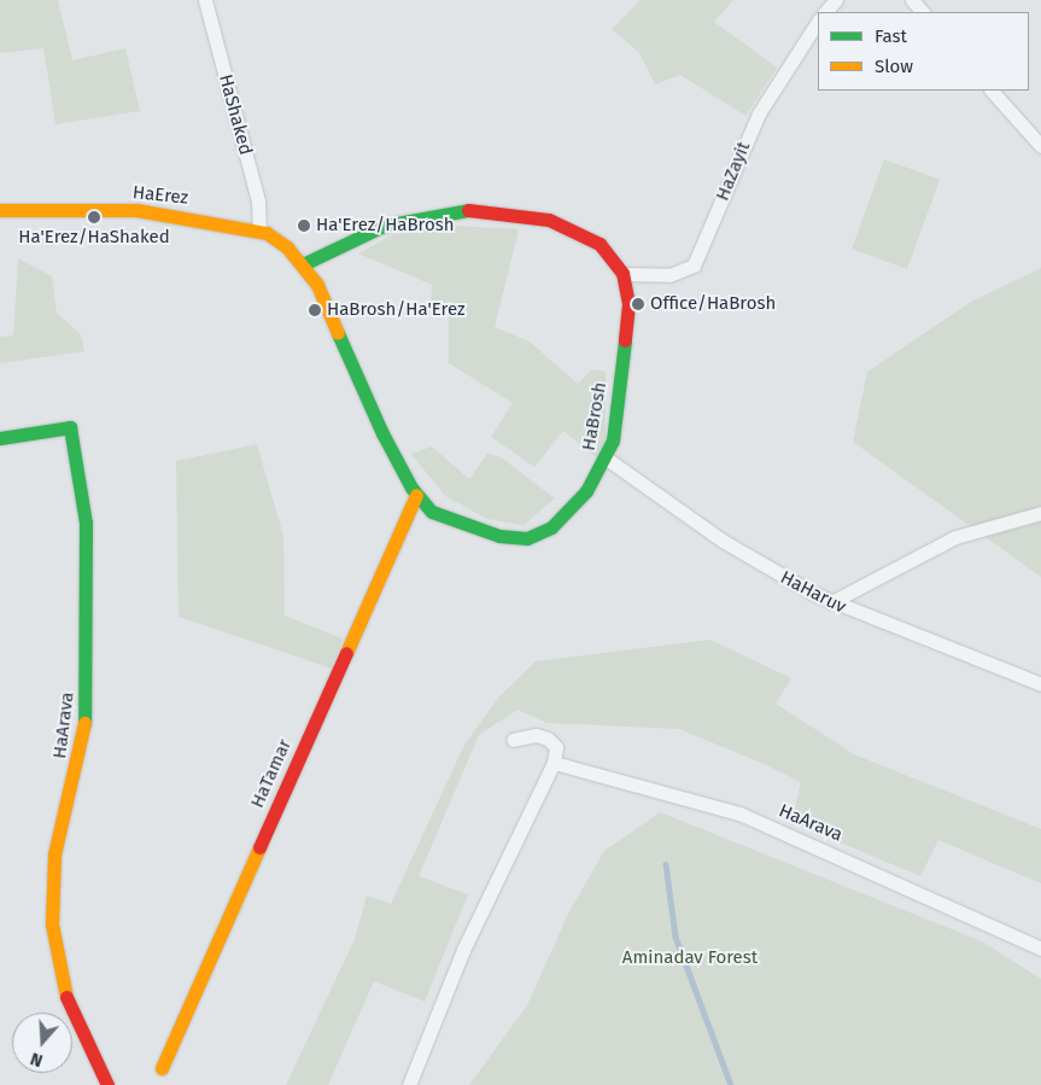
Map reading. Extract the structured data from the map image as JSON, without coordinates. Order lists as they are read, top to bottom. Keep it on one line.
{"streets":{"street":["HaShaked","HaZayit","HaErez","HaBrosh","HaHaruv","HaArava","HaTamar"]},"crossings":[["HaShaked","HaErez"],["HaZayit","HaBrosh"],["HaErez","HaBrosh"],["HaBrosh","HaHaruv"],["HaBrosh","HaTamar"]],"parks":["Aminadav Forest"],"places":["Ha'Erez/HaShaked","Ha'Erez/HaBrosh","Office/HaBrosh","HaBrosh/Ha'Erez"],"legend":["Fast","Slow"],"north":"bottom"}
